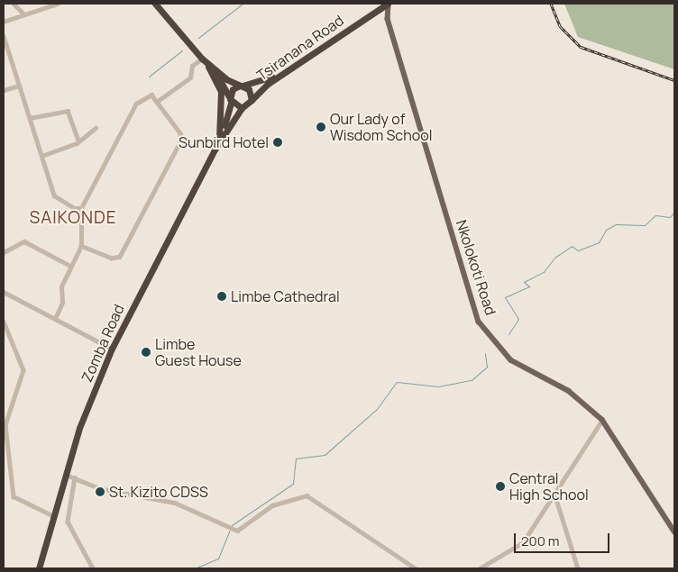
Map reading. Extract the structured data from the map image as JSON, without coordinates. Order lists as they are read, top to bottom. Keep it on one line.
{"streets":{"highway":["Tsiranana Road","Zomba Road"],"main road":["Nkolokoti Road"]},"crossings":[["Tsiranana Road","Nkolokoti Road"],["Tsiranana Road","Zomba Road"]],"districts":["SAIKONDE"],"places":["Our Lady of Wisdom School","Sunbird Hotel","Limbe Cathedral","Limbe Guest House","Central High School","St. Kizito CDSS"],"scale_bar":"200 m"}
